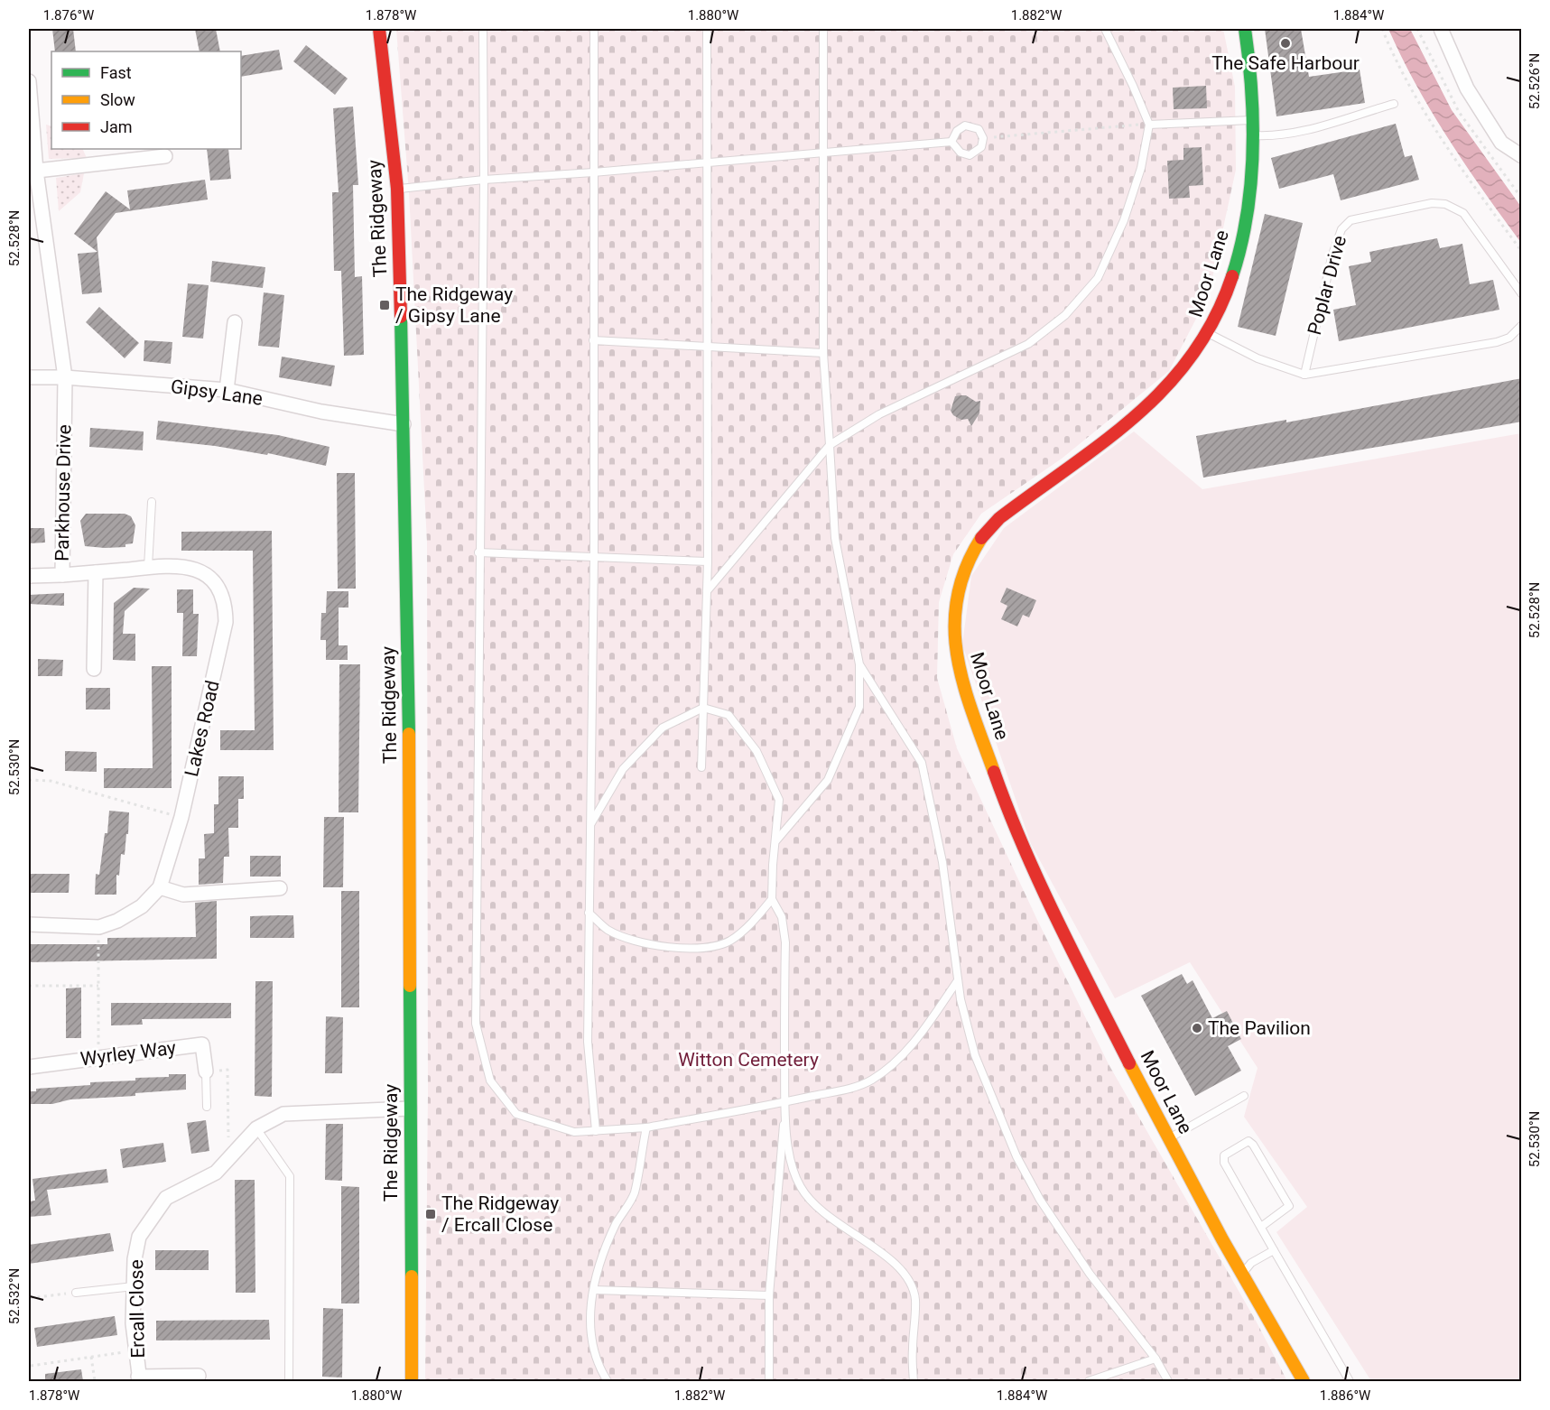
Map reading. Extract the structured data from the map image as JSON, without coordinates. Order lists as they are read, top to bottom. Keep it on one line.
{"streets":{"street":["The Ridgeway","Moor Lane","Gipsy Lane","Parkhouse Drive","Lakes Road","Wyrley Way","Ercall Close"],"lane":["Poplar Drive"]},"crossings":[["The Ridgeway","Gipsy Lane"],["The Ridgeway","Ercall Close"],["Gipsy Lane","Parkhouse Drive"],["Parkhouse Drive","Lakes Road"]],"parks":["Witton Cemetery"],"places":{"other":["The Safe Harbour","The Pavilion"],"transit":["The Ridgeway / Gipsy Lane","The Ridgeway / Ercall Close"]},"legend":["Fast","Slow","Jam"],"coordinates":["1.876°W","1.878°W","1.880°W","1.882°W","1.884°W","52.526°N","52.528°N","52.530°N","52.532°N","1.886°W"]}
